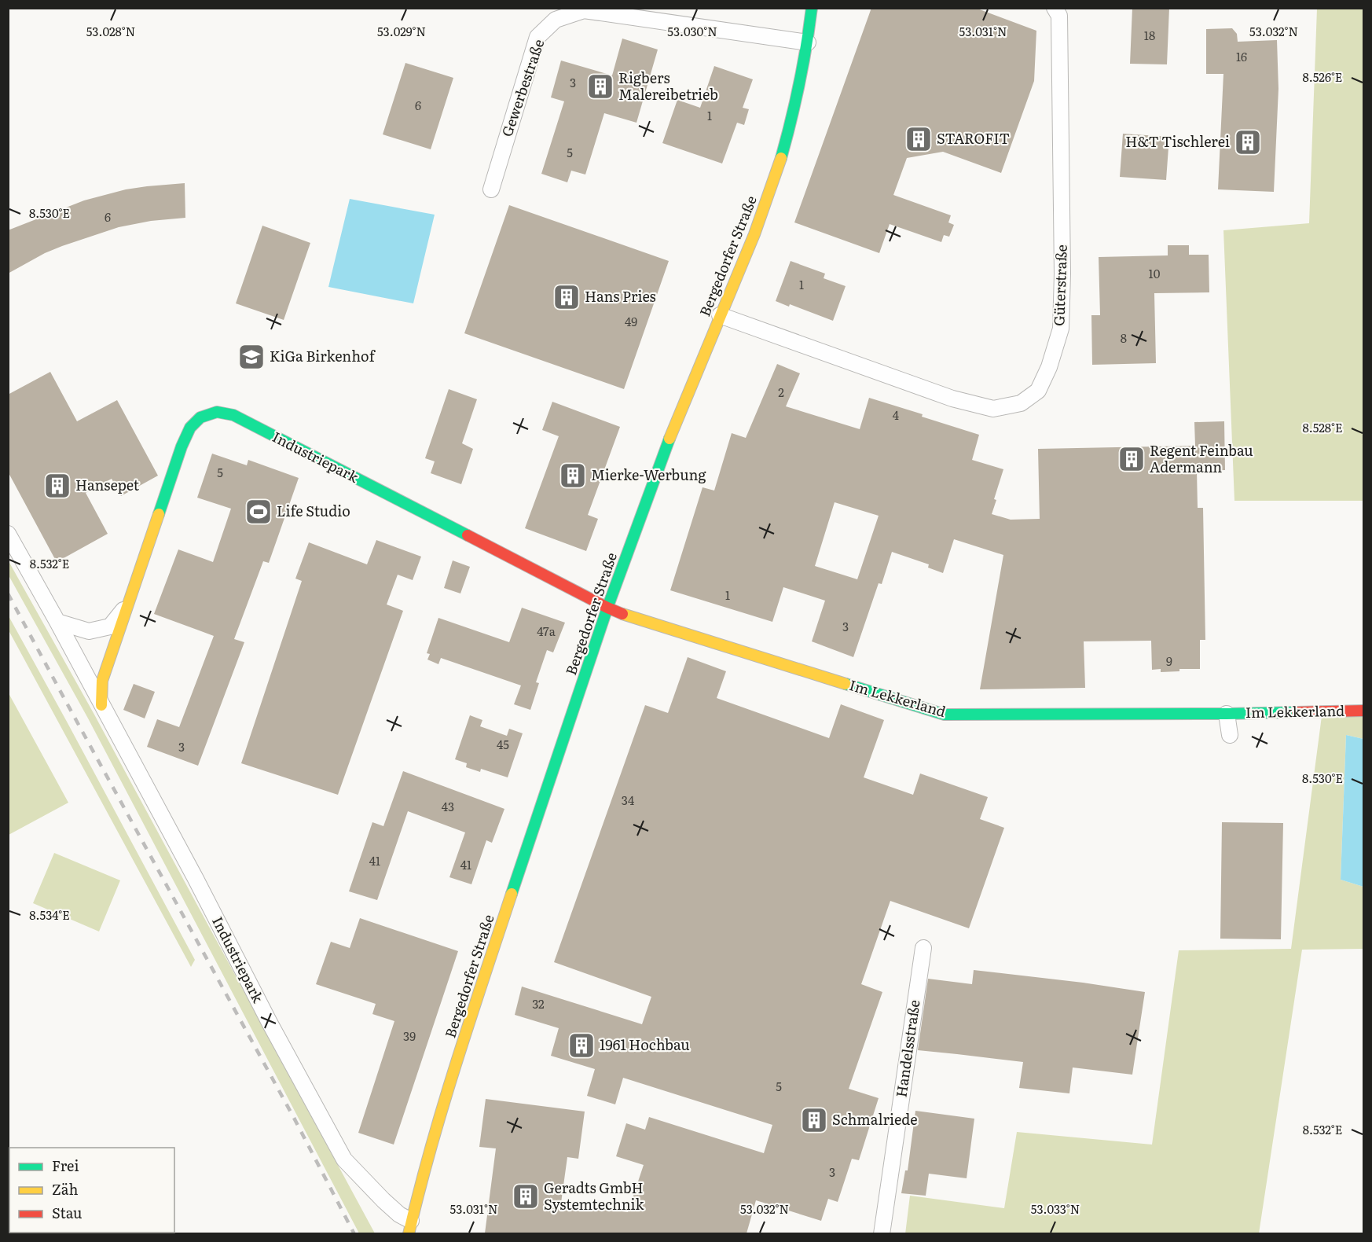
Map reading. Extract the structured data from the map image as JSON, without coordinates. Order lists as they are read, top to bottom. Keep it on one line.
{"streets":{"street":["Gewerbestraße","Bergedorfer Straße","Güterstraße","Industriepark","Im Lekkerland","Handelsstraße"]},"crossings":[["Gewerbestraße","Bergedorfer Straße"],["Bergedorfer Straße","Güterstraße"],["Bergedorfer Straße","Industriepark"],["Bergedorfer Straße","Im Lekkerland"],["Industriepark","Im Lekkerland"]],"places":{"building":["Rigbers Malereibetrieb","STAROFIT","H&T Tischlerei","Hans Pries","Regent Feinbau Adermann","Mierke-Werbung","Hansepet","1961 Hochbau","Schmalriede","Geradts GmbH Systemtechnik"],"school or university":["KiGa Birkenhof"],"sports":["Life Studio"]},"house_numbers":["18","16","3","6","1","5","6","10","1","49","8","2","4","5","1","3","47a","9","45","3","34","43","41","41","32","39","5","3"],"legend":["Frei","Zäh","Stau"],"coordinates":["53.028°N","53.029°N","53.030°N","53.031°N","53.032°N","8.526°E","8.530°E","8.528°E","8.532°E","8.534°E","53.033°N"]}
